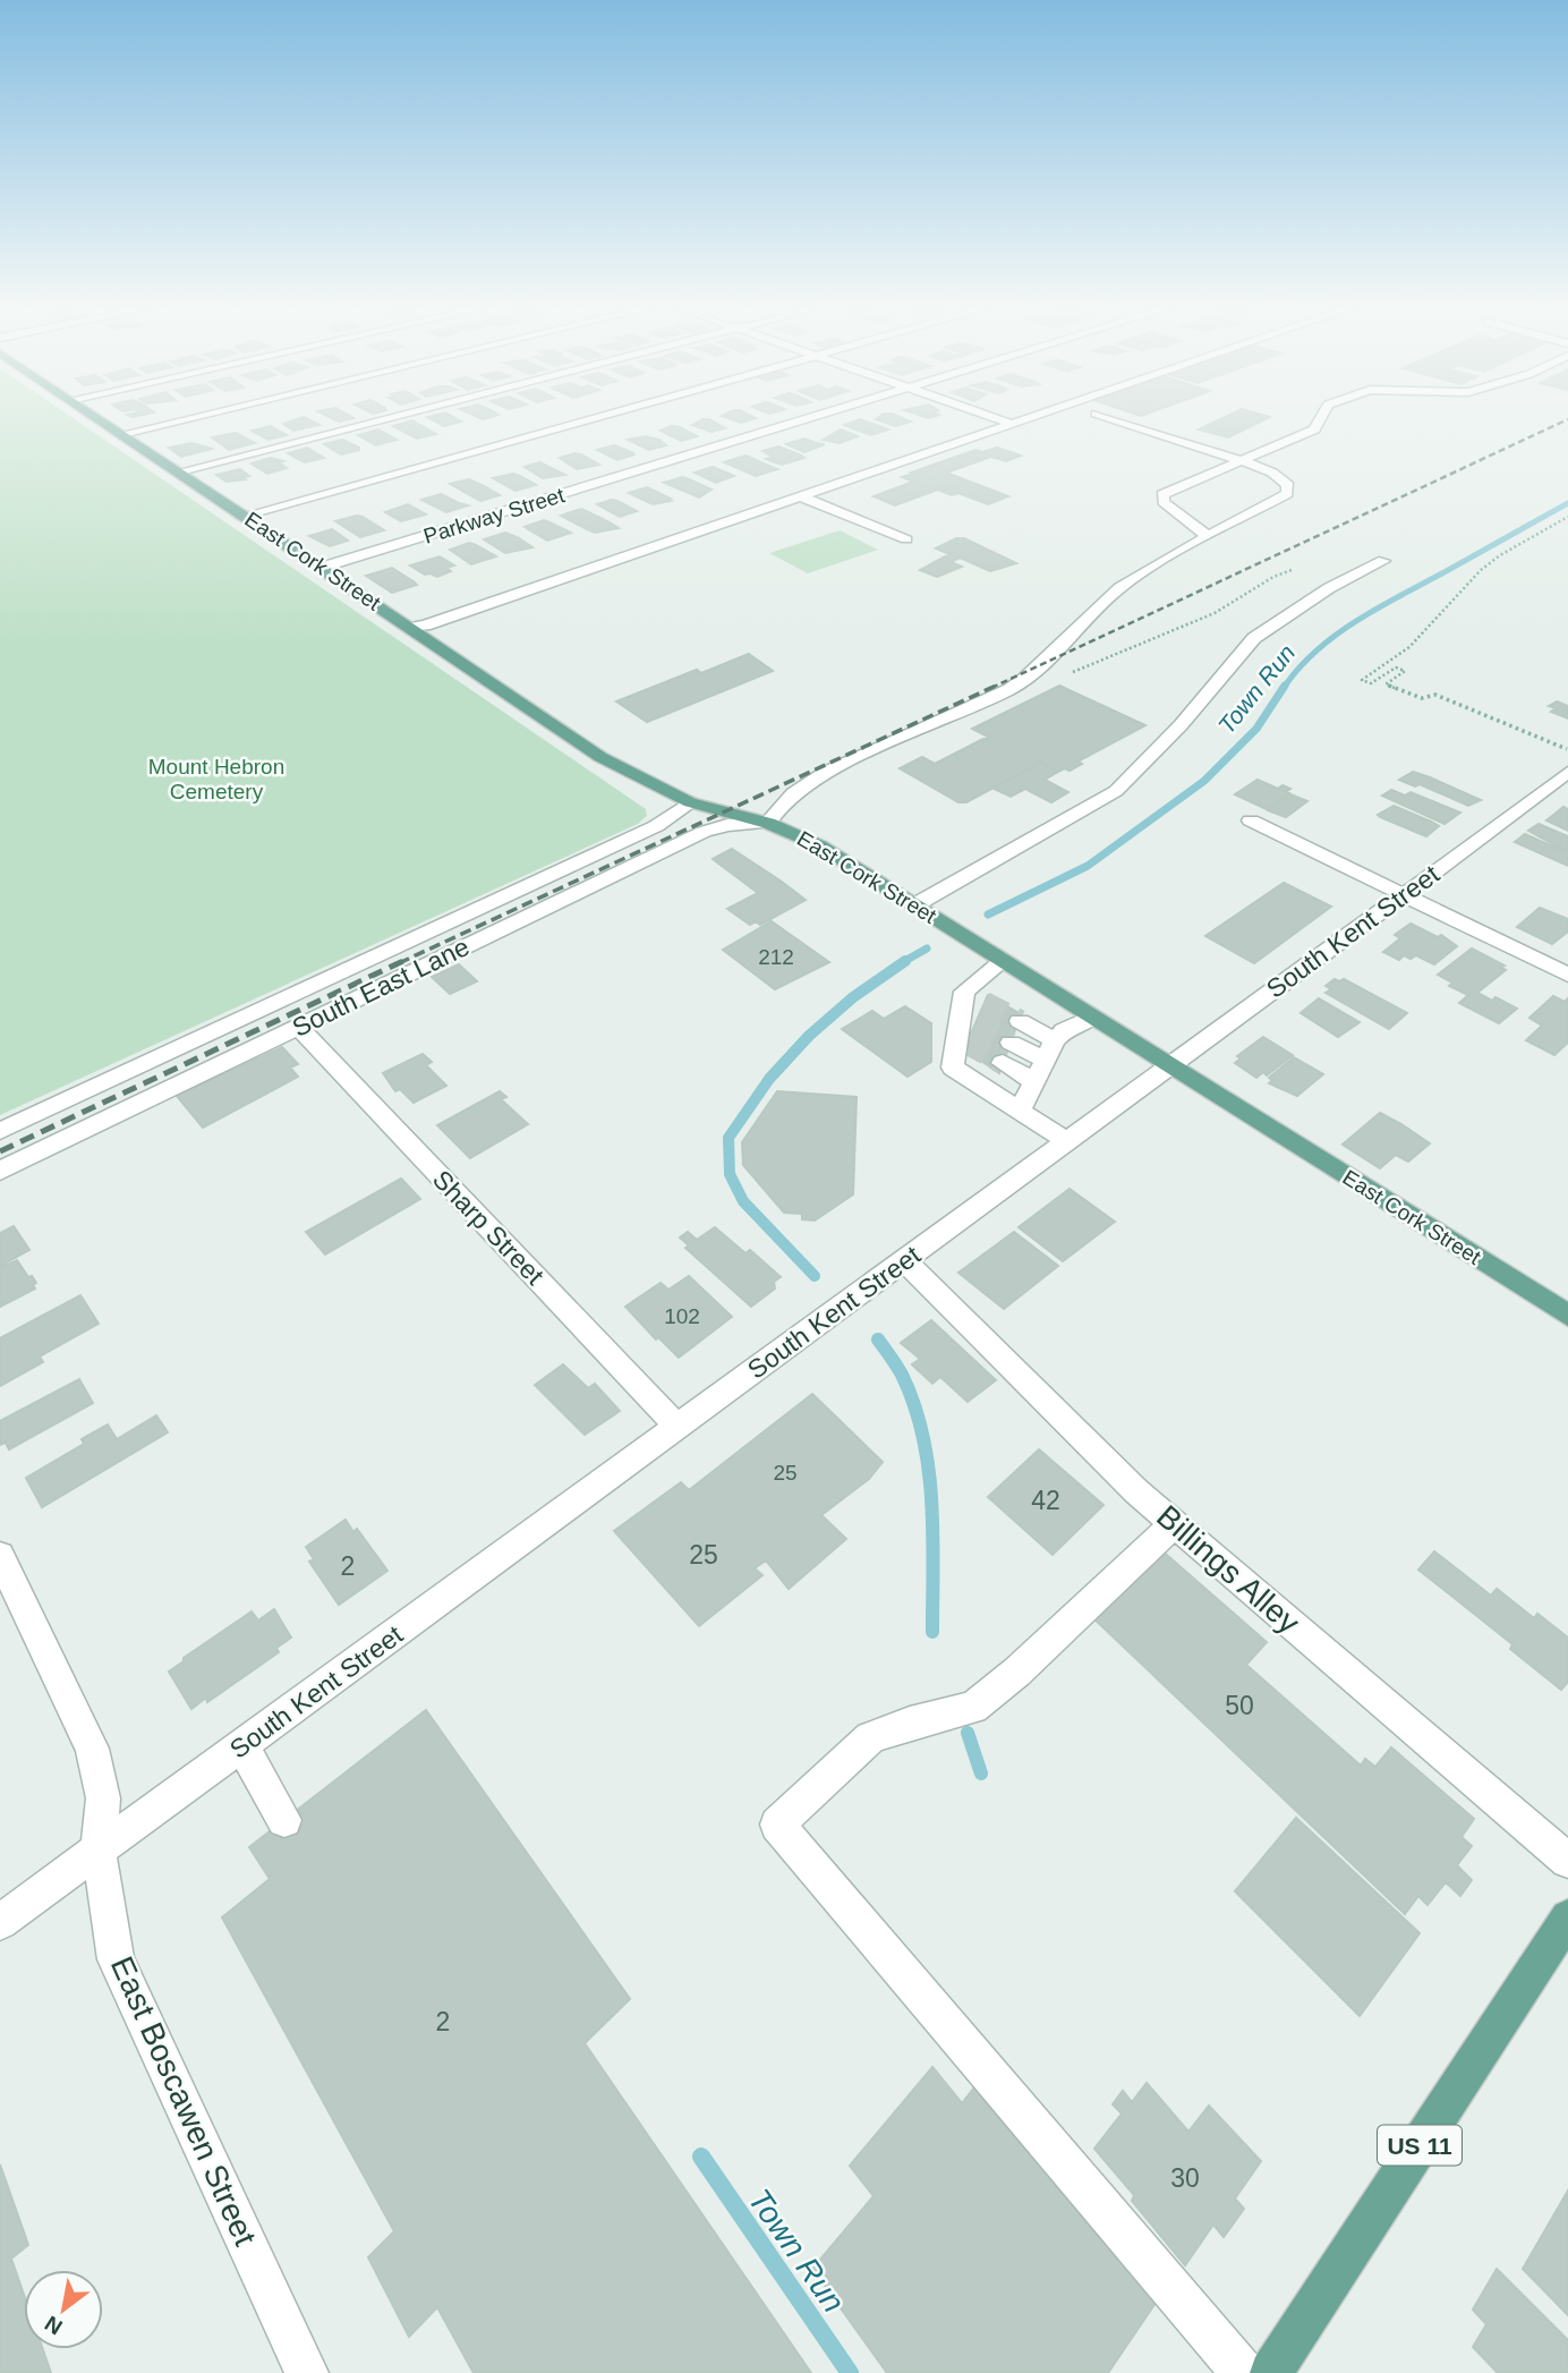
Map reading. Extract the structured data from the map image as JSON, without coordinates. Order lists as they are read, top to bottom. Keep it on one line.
{"streets":{"main road":["East Cork Street","US 11"],"street":["Parkway Street","South Kent Street","South East Lane","Sharp Street","Billings Alley","East Boscawen Street"]},"crossings":[["Parkway Street","East Cork Street"],["East Cork Street","South Kent Street"],["East Cork Street","South East Lane"],["South Kent Street","Sharp Street"],["South Kent Street","Billings Alley"],["South Kent Street","East Boscawen Street"],["South East Lane","Sharp Street"]],"water":["Town Run"],"parks":["Mount Hebron Cemetery"],"house_numbers":["212","102","25","42","25","2","50","2","30"],"north":"bottom left"}
